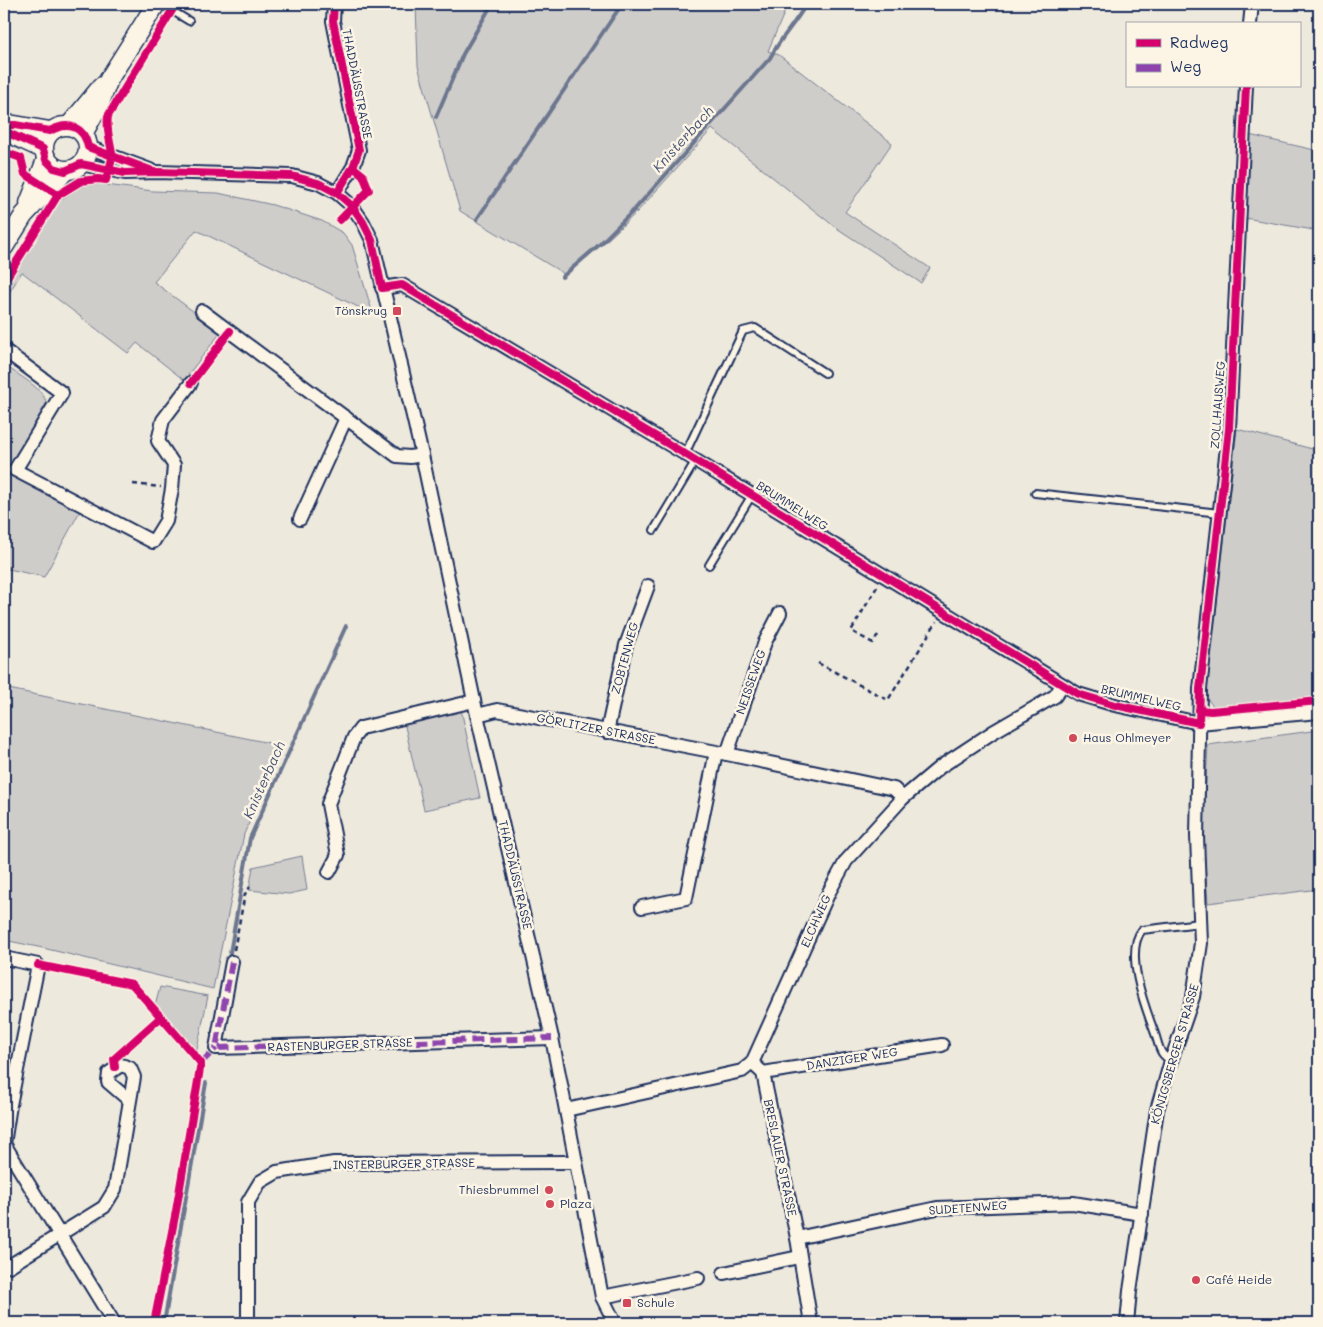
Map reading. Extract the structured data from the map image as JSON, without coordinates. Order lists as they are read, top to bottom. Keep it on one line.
{"streets":{"street":["THADDÄUSSTRASSE","ZOLLHAUSWEG","BRUMMELWEG","ZOBTENWEG","NEISSEWEG","GÖRLITZER STRASSE","ELCHWEG","RASTENBURGER STRASSE","KÖNIGSBERGER STRASSE","DANZIGER WEG","BRESLAUER STRASSE","INSTERBURGER STRASSE","SUDETENWEG"]},"crossings":[["THADDÄUSSTRASSE","BRUMMELWEG"],["THADDÄUSSTRASSE","GÖRLITZER STRASSE"],["THADDÄUSSTRASSE","RASTENBURGER STRASSE"],["THADDÄUSSTRASSE","INSTERBURGER STRASSE"],["ZOLLHAUSWEG","BRUMMELWEG"],["ZOLLHAUSWEG","KÖNIGSBERGER STRASSE"],["BRUMMELWEG","ELCHWEG"],["BRUMMELWEG","KÖNIGSBERGER STRASSE"],["ZOBTENWEG","GÖRLITZER STRASSE"],["NEISSEWEG","GÖRLITZER STRASSE"],["GÖRLITZER STRASSE","ELCHWEG"],["KÖNIGSBERGER STRASSE","SUDETENWEG"],["DANZIGER WEG","BRESLAUER STRASSE"],["BRESLAUER STRASSE","SUDETENWEG"]],"water":["Knisterbach"],"places":{"transit":["Tönskrug","Schule"],"other":["Haus Ohlmeyer","Thiesbrummel","Plaza","Café Heide"]},"legend":["Radweg","Weg"]}
